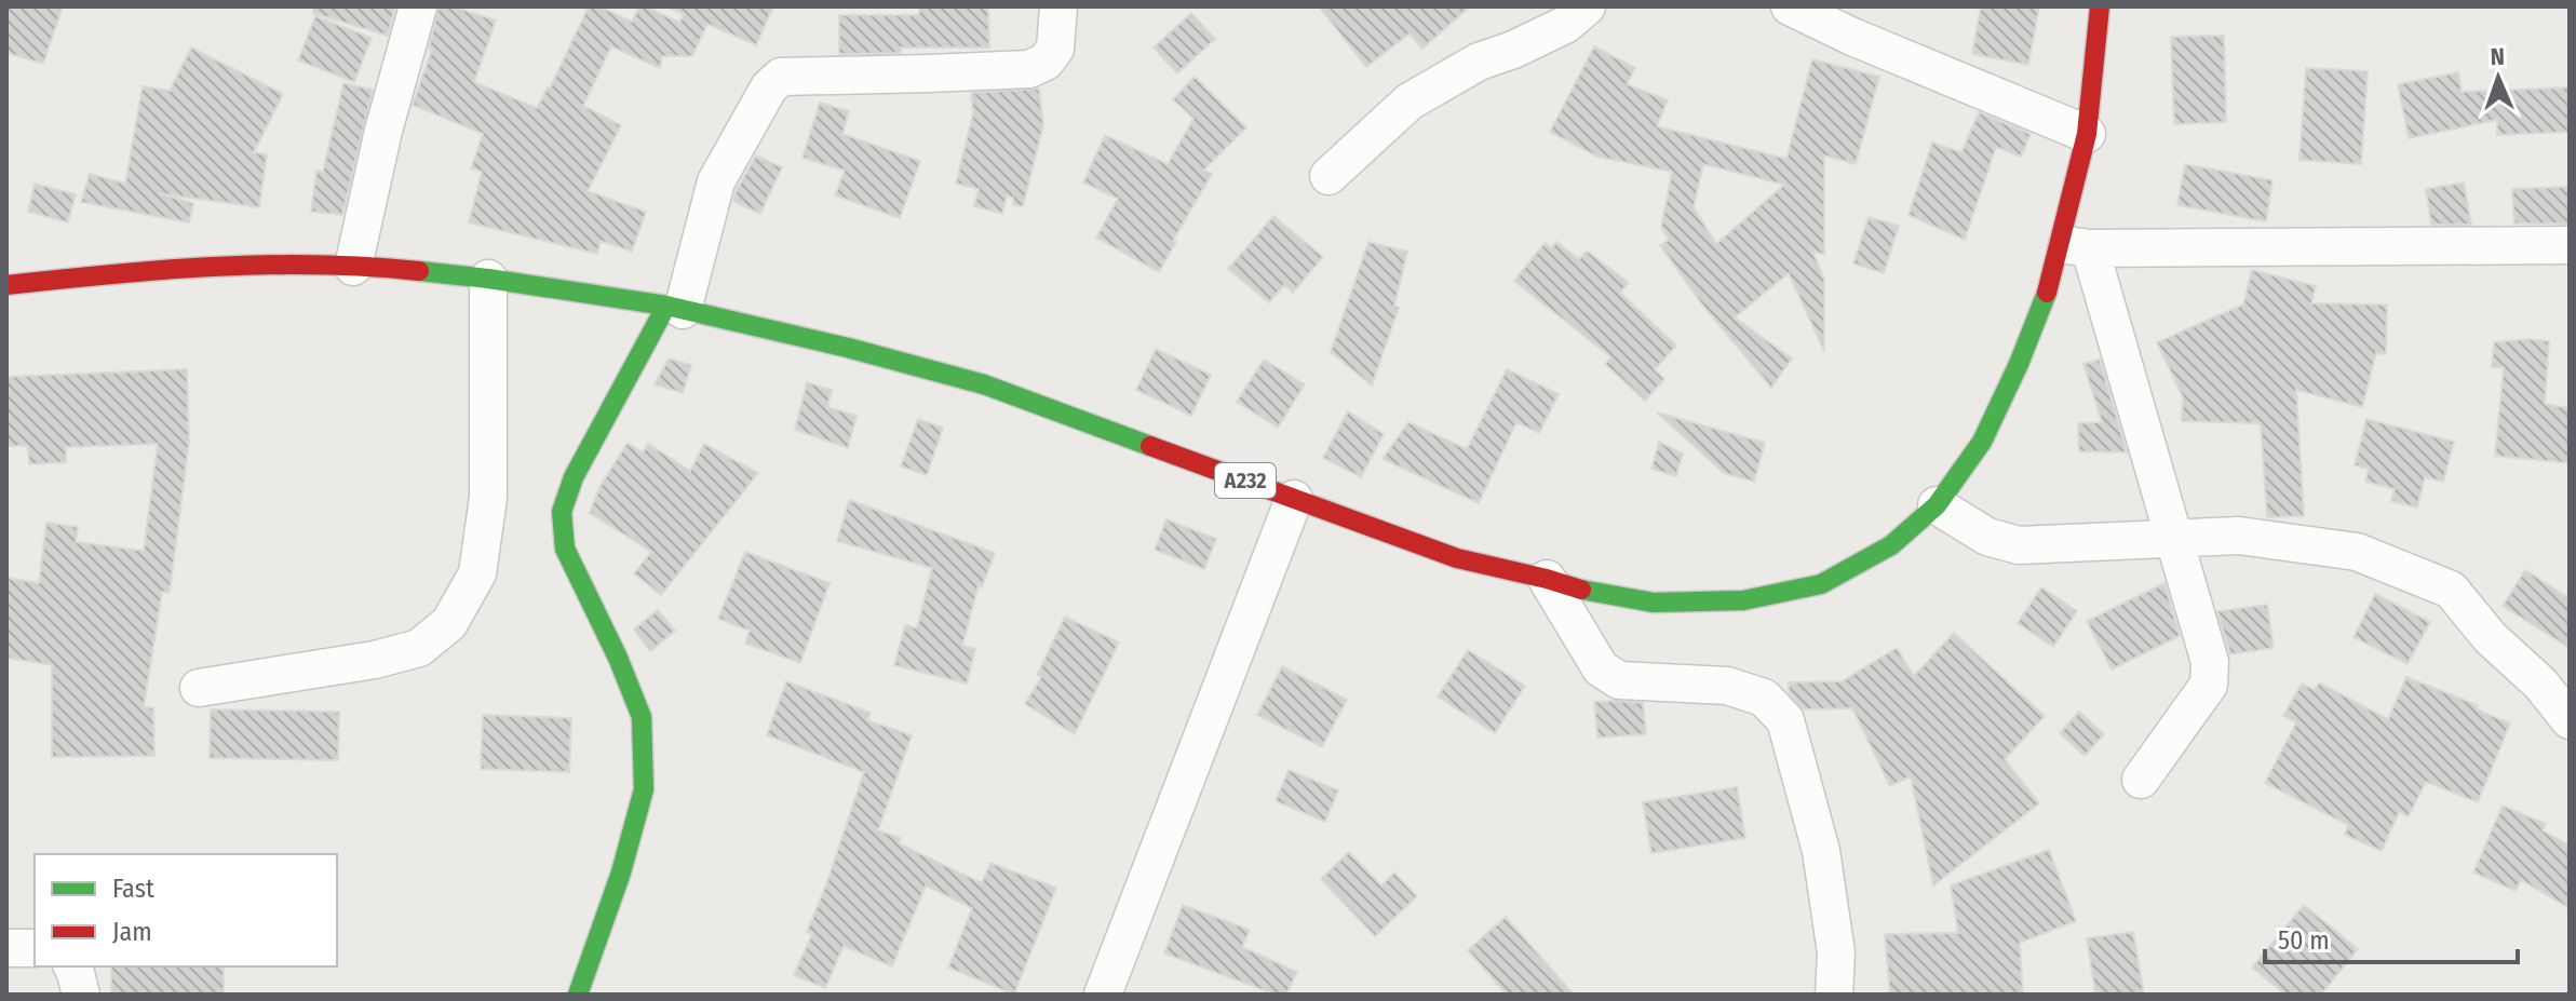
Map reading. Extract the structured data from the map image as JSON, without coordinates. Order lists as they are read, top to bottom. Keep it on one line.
{"streets":{"main road":["A232"]},"legend":["Fast","Jam"],"scale_bar":"50 m","north":"top"}
